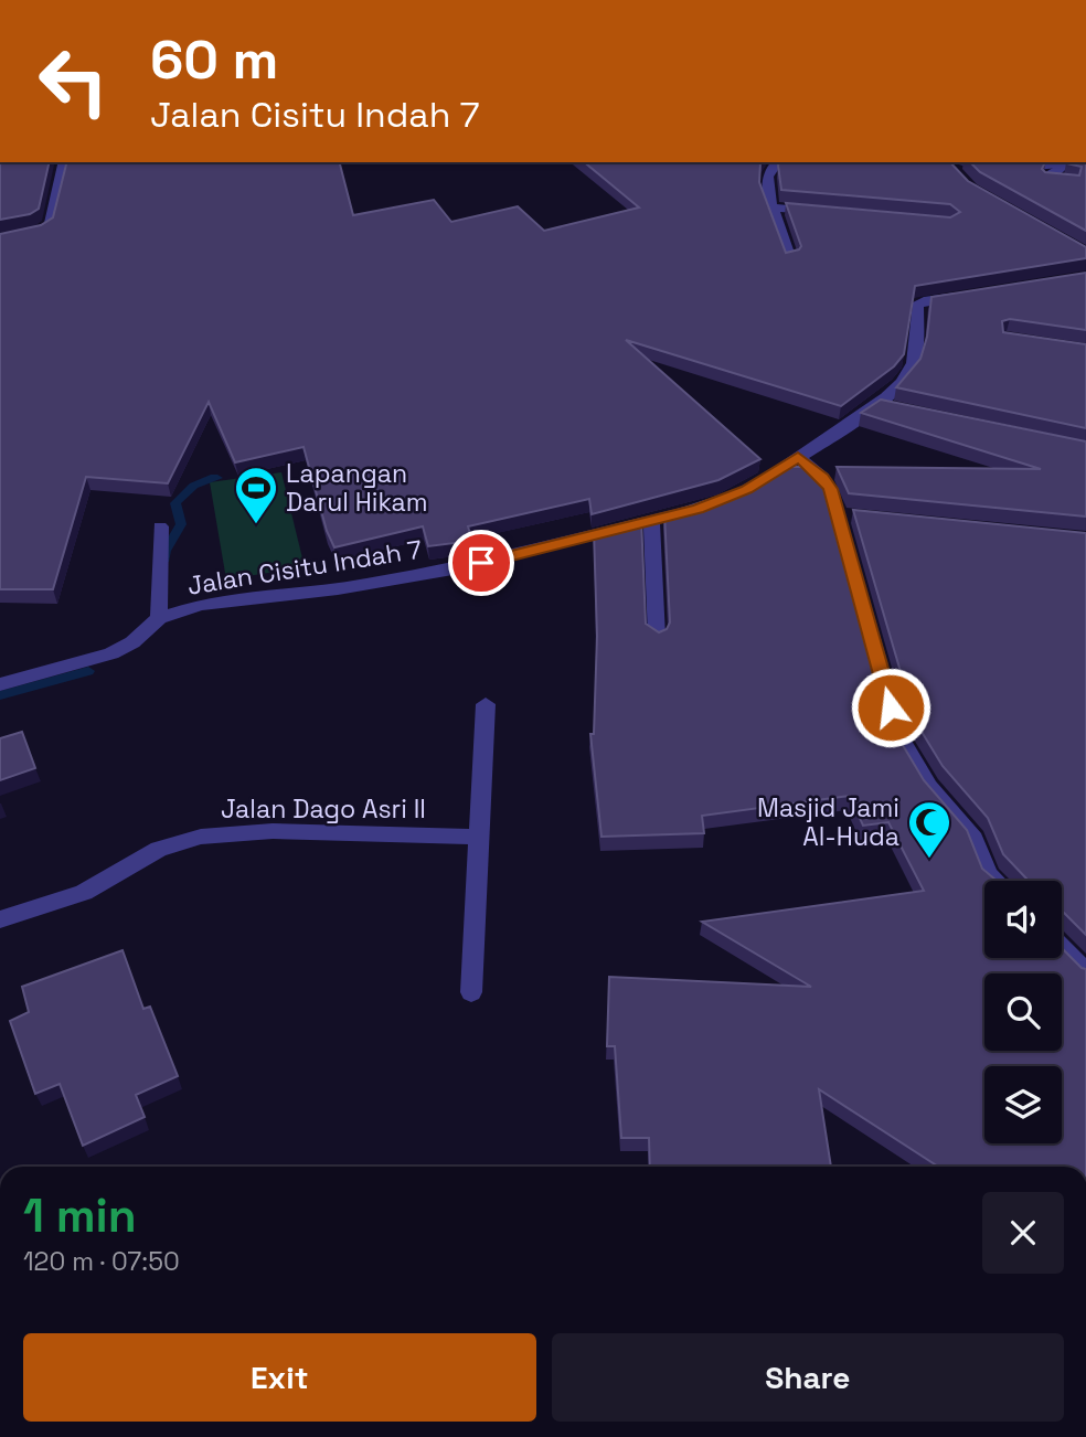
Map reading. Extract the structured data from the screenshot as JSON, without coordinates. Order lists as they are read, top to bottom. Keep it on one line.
{"streets":{"street":["Jalan Cisitu Indah 7","Jalan Dago Asri II"]},"places":{"sports":["Lapangan Darul Hikam"],"mosque":["Masjid Jami Al-Huda"]},"page":{"turn":["60 m","Jalan Cisitu Indah 7"],"heading":["1 min","120 m · 07:50"],"buttons":["Exit","Share"]}}
